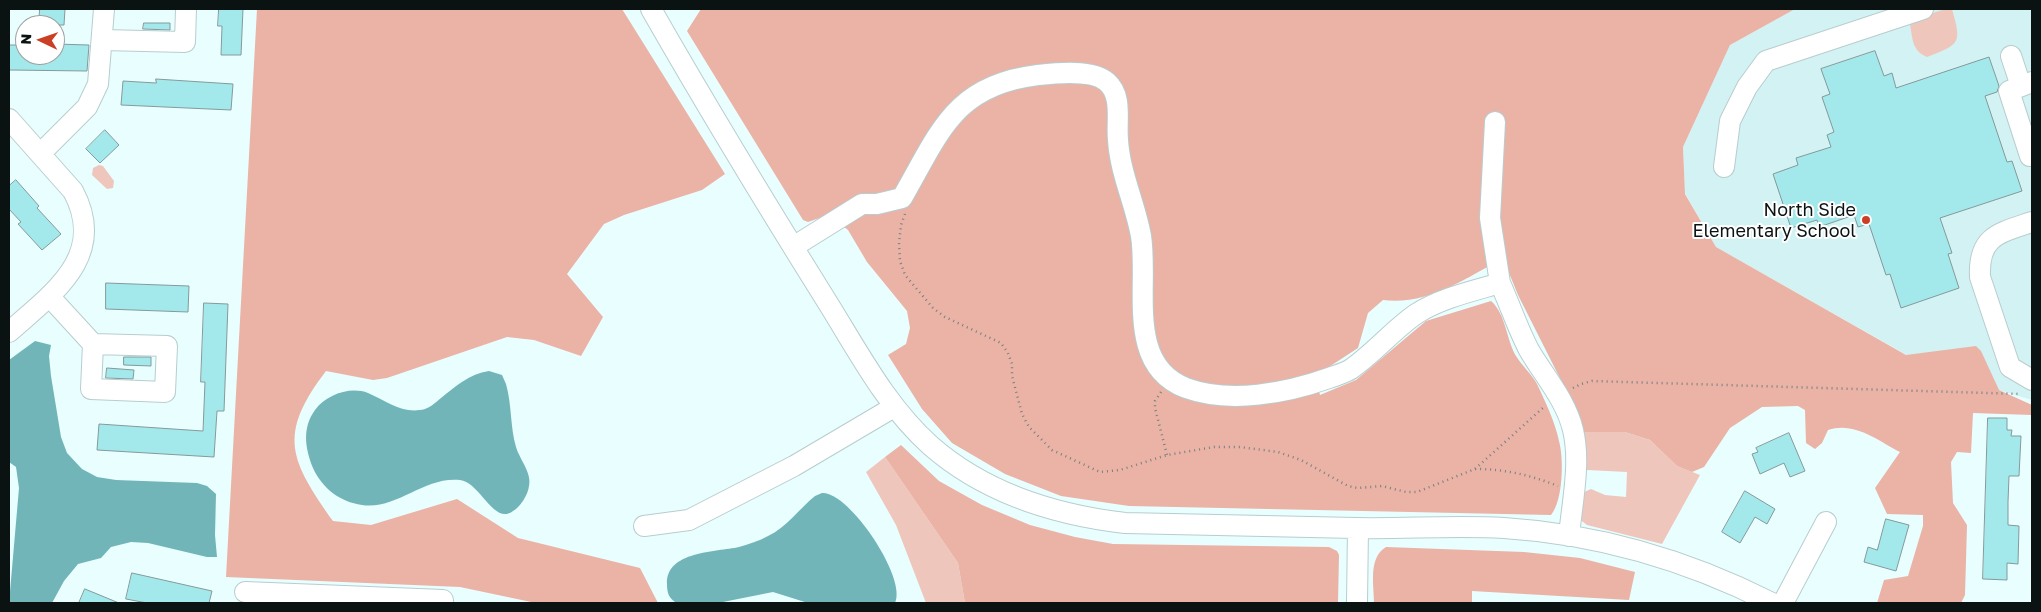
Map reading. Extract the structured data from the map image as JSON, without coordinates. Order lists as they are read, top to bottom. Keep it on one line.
{"places":["North Side Elementary School"],"north":"left"}
